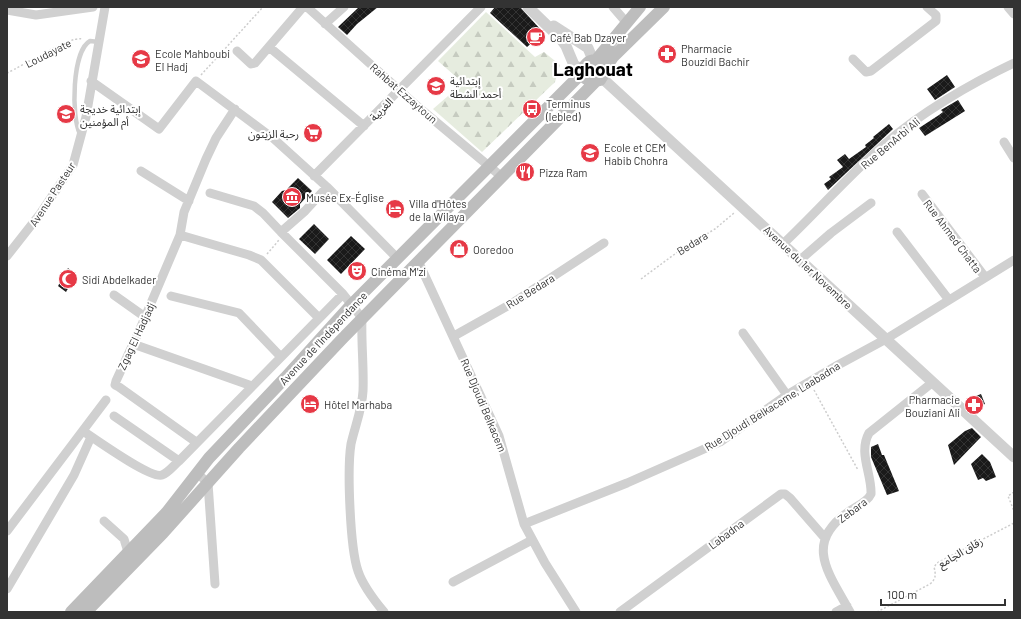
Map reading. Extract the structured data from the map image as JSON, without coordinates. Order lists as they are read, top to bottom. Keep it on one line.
{"streets":{"main road":["Avenue de l'Indépendance"],"street":["Rahbat Ezzaytoun","الغربية","Rue BenArbi Ali","Avenue Pasteur","Rue Ahmed Chatta","Avenue du 1er Novembre","Rue Bedara","Zgag El Hadjadj","Rue Djoudi Belkacem","Rue Djoudi Belkaceme, Laabadna","Zebara","Labadna"],"path":["Loudayate","Bedara","زقاق الجامع"]},"crossings":[["Loudayate","Avenue Pasteur"],["Rahbat Ezzaytoun","الغربية"],["Rahbat Ezzaytoun","Avenue de l'Indépendance"],["Rue BenArbi Ali","Avenue du 1er Novembre"],["Rue Ahmed Chatta","Avenue du 1er Novembre"],["Rue Ahmed Chatta","Rue Djoudi Belkaceme, Laabadna"],["Bedara","Avenue du 1er Novembre"],["Avenue du 1er Novembre","Avenue de l'Indépendance"],["Avenue du 1er Novembre","Rue Djoudi Belkaceme, Laabadna"],["Avenue du 1er Novembre","Zebara"],["Rue Bedara","Rue Djoudi Belkacem"],["Avenue de l'Indépendance","Rue Djoudi Belkacem"],["Rue Djoudi Belkacem","Rue Djoudi Belkaceme, Laabadna"],["Zebara","Labadna"]],"districts":["Laghouat"],"places":{"cafe":["Café Bab Dzayer"],"pharmacy":["Pharmacie Bouzidi Bachir","Pharmacie Bouziani Ali"],"school or university":["Ecole Mahboubi El Hadj","إبتدائية أحمد الشطة","إبتدائية خديجة أم المؤمنين","Ecole et CEM Habib Chohra"],"bus stop":["Terminus (lebled)"],"supermarket":["رحبة الزيتون"],"restaurant":["Pizza Ram"],"museum":["Musée Ex-Église"],"hotel":["Villa d'Hôtes de la Wilaya","Hôtel Marhaba"],"shop":["Ooredoo"],"theatre":["Cinéma M'zi"],"mosque":["Sidi Abdelkader"]},"scale_bar":"100 m"}
